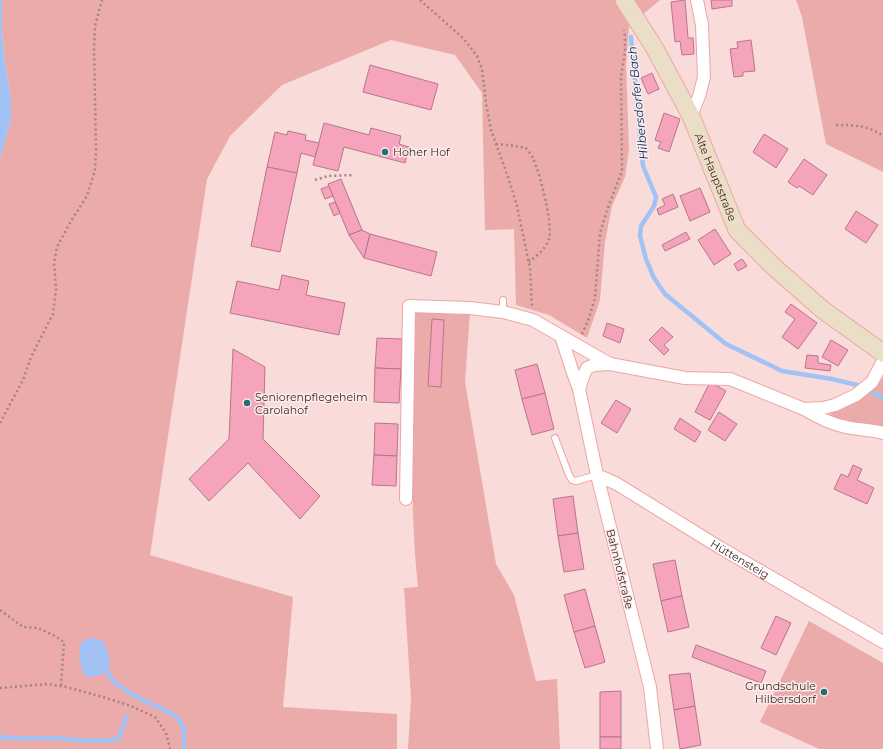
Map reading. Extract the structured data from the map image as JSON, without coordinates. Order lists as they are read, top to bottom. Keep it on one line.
{"streets":{"main road":["Alte Hauptstraße"],"street":["Hüttensteig","Bahnhofstraße"]},"crossings":[["Hüttensteig","Bahnhofstraße"]],"water":["Hilbersdorfer Bach"],"places":["Hoher Hof","Seniorenpflegeheim Carolahof","Grundschule Hilbersdorf"]}
